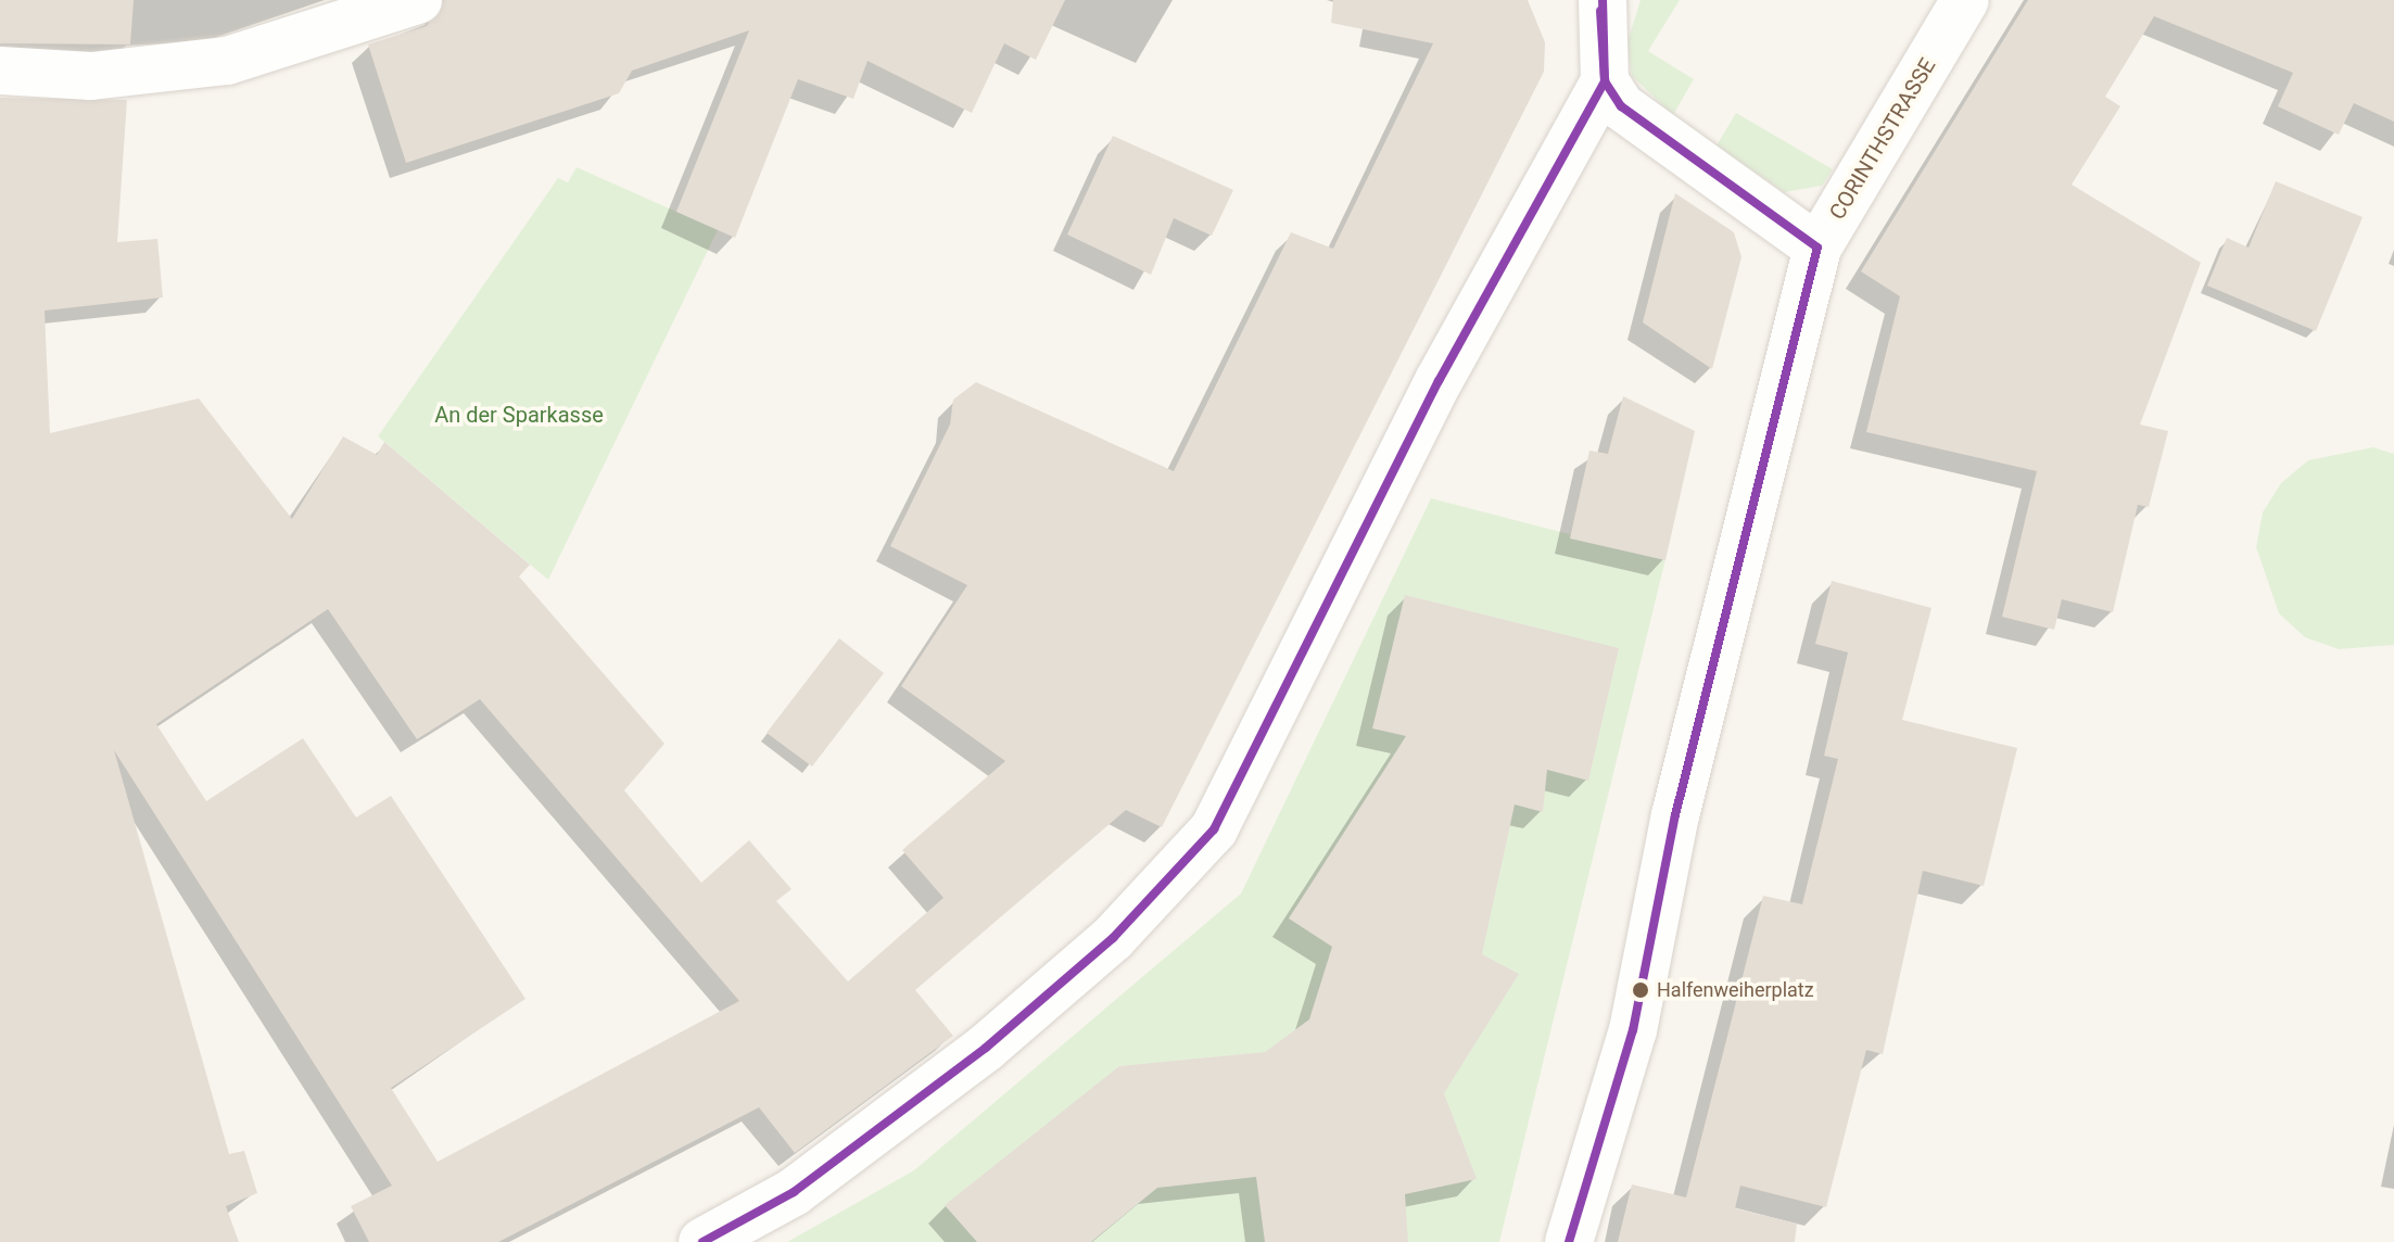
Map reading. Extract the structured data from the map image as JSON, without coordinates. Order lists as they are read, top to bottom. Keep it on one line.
{"streets":{"street":["CORINTHSTRASSE"]},"parks":["An der Sparkasse"],"places":["Halfenweiherplatz"]}
